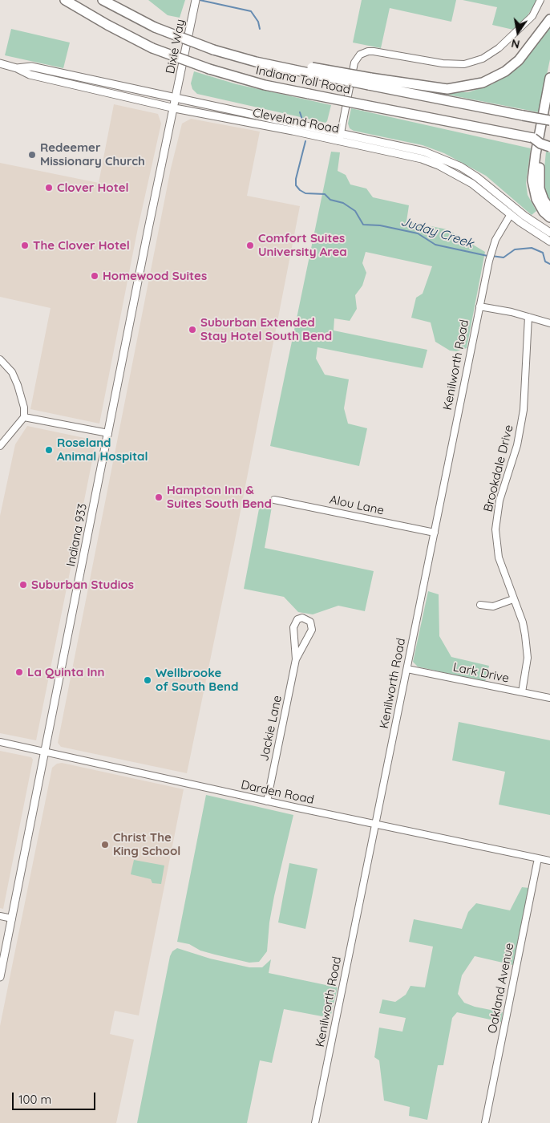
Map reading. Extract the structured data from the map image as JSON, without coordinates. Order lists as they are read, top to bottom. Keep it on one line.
{"streets":{"highway":["Indiana Toll Road"],"main road":["Dixie Way","Cleveland Road","Indiana 933"],"street":["Kenilworth Road","Brookdale Drive","Alou Lane","Lark Drive","Jackie Lane","Darden Road","Oakland Avenue"]},"crossings":[["Dixie Way","Cleveland Road"],["Dixie Way","Indiana 933"],["Cleveland Road","Kenilworth Road"],["Cleveland Road","Indiana 933"],["Kenilworth Road","Alou Lane"],["Kenilworth Road","Lark Drive"],["Kenilworth Road","Darden Road"],["Brookdale Drive","Lark Drive"],["Indiana 933","Darden Road"],["Jackie Lane","Darden Road"],["Darden Road","Oakland Avenue"]],"water":["Juday Creek"],"places":["Redeemer Missionary Church","Clover Hotel","The Clover Hotel","Comfort Suites University Area","Homewood Suites","Suburban Extended Stay Hotel South Bend","Roseland Animal Hospital","Hampton Inn & Suites South Bend","Suburban Studios","La Quinta Inn","Wellbrooke of South Bend","Christ The King School"],"scale_bar":"100 m","north":"bottom"}
